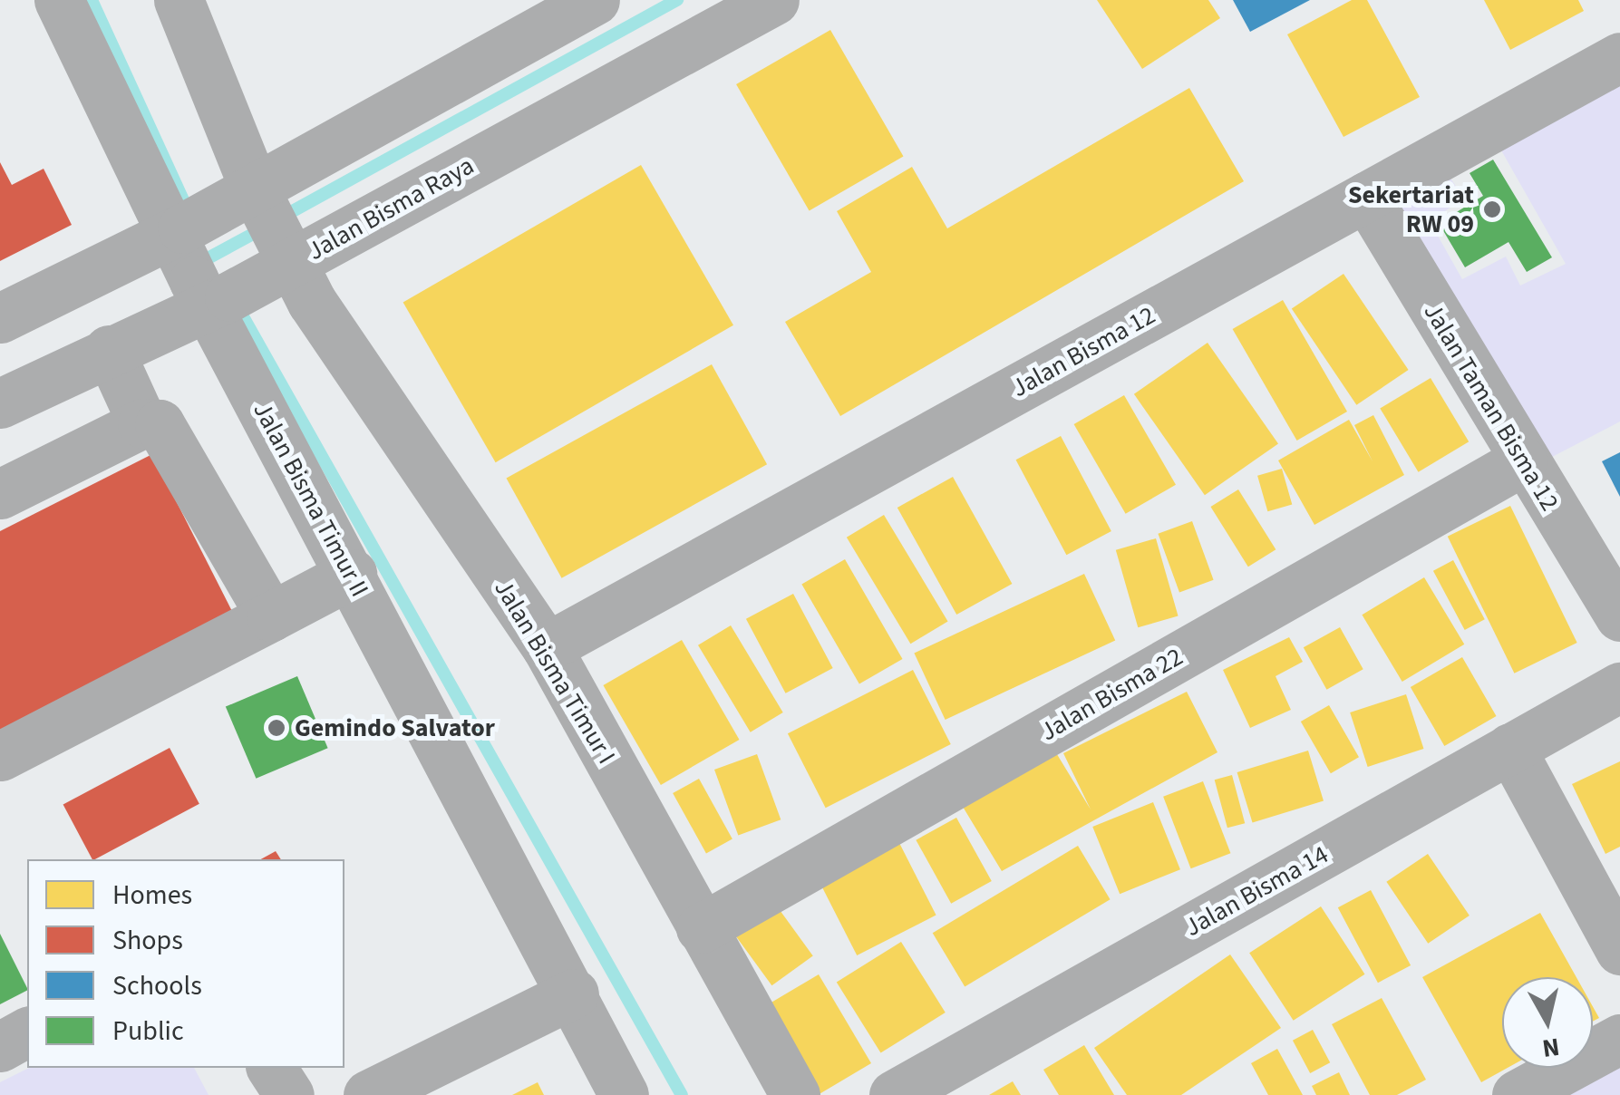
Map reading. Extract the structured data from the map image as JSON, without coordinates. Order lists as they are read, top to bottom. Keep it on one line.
{"streets":{"street":["Jalan Bisma Raya","Jalan Bisma 12","Jalan Taman Bisma 12","Jalan Bisma Timur II","Jalan Bisma Timur I","Jalan Bisma 22","Jalan Bisma 14"]},"crossings":[["Jalan Bisma Raya","Jalan Bisma Timur II"],["Jalan Bisma Raya","Jalan Bisma Timur I"],["Jalan Bisma 12","Jalan Taman Bisma 12"],["Jalan Bisma 12","Jalan Bisma Timur I"],["Jalan Taman Bisma 12","Jalan Bisma 22"],["Jalan Bisma Timur I","Jalan Bisma 22"]],"places":["Sekertariat RW 09","Gemindo Salvator"],"legend":["Homes","Shops","Schools","Public"],"north":"bottom"}
